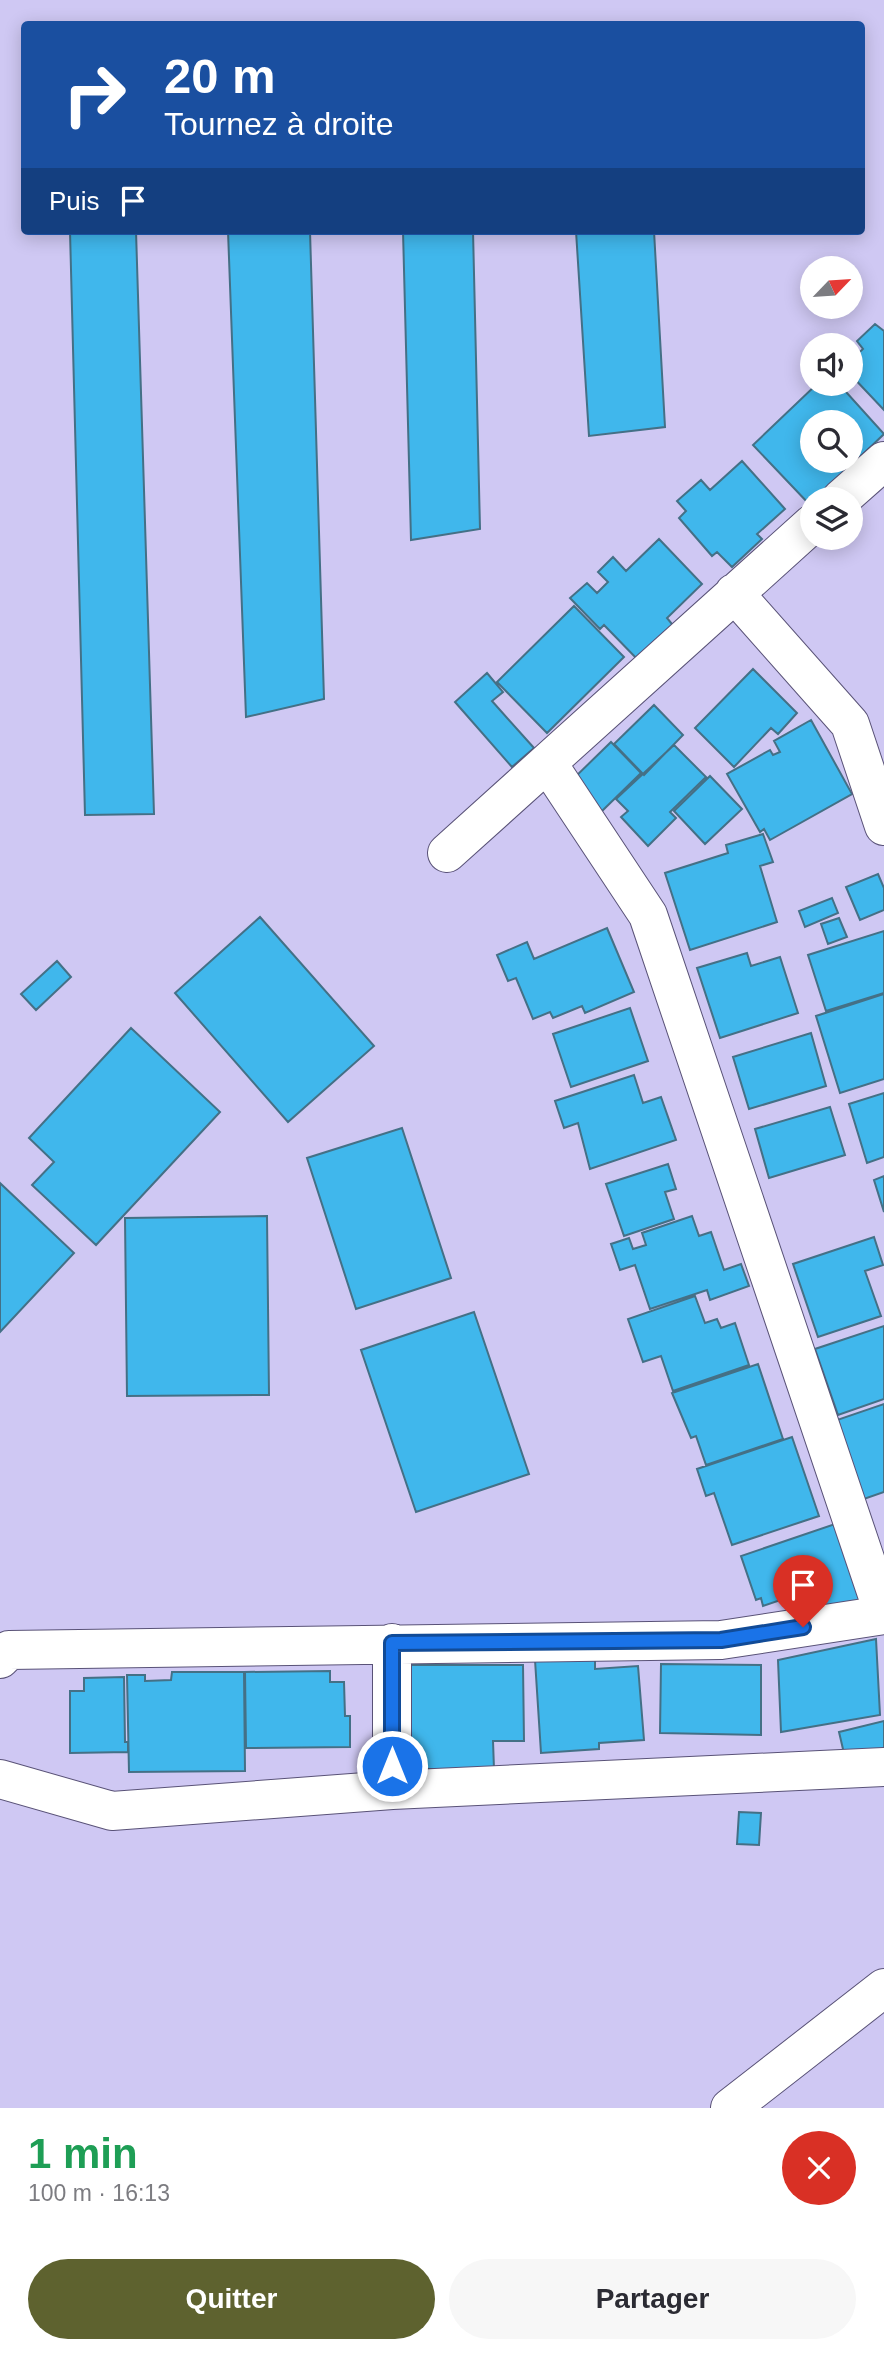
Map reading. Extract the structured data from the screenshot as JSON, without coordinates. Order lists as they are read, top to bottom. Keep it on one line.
{"north":"top right","page":{"turn":["20 m","Tournez à droite"],"then":"Puis","heading":["1 min","100 m · 16:13"],"buttons":["Quitter","Partager"]}}
